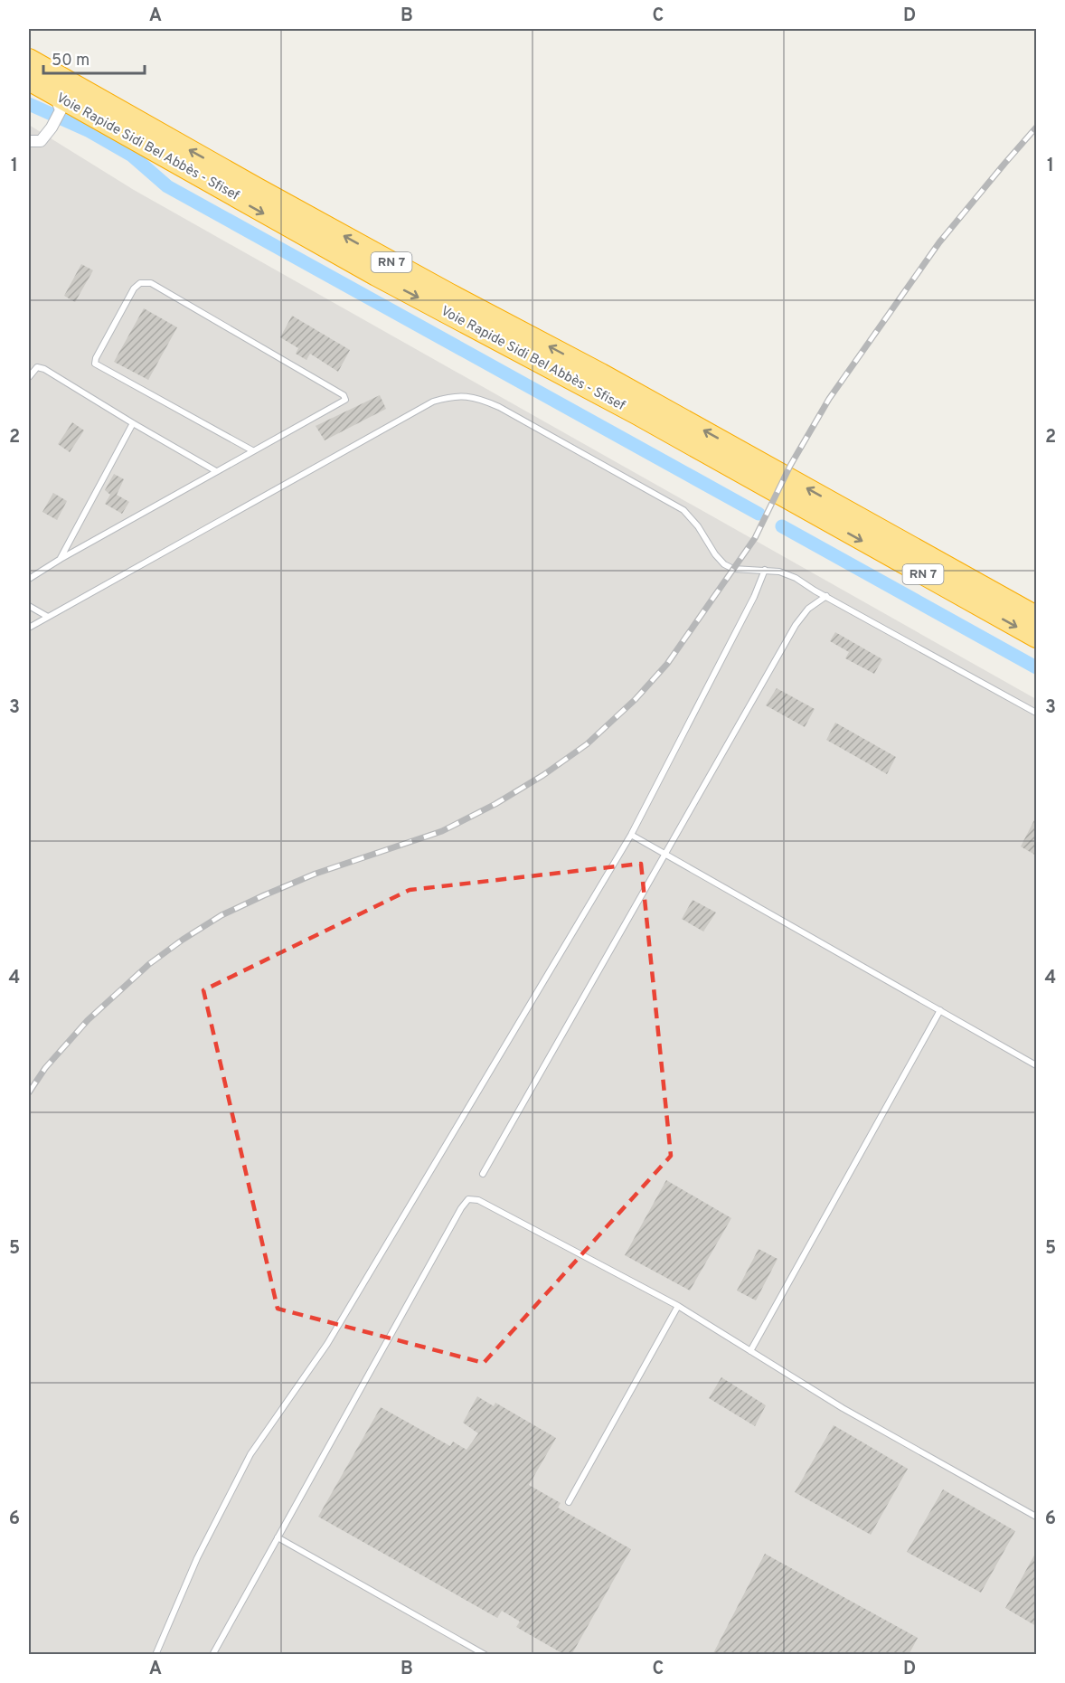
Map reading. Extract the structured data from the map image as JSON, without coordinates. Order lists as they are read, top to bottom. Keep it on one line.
{"streets":{"highway":["Voie Rapide Sidi Bel Abbès - Sfisef","RN 7"]},"scale_bar":"50 m","grid":{"columns":["A","B","C","D"],"rows":["1","2","3","4","5","6"]}}
